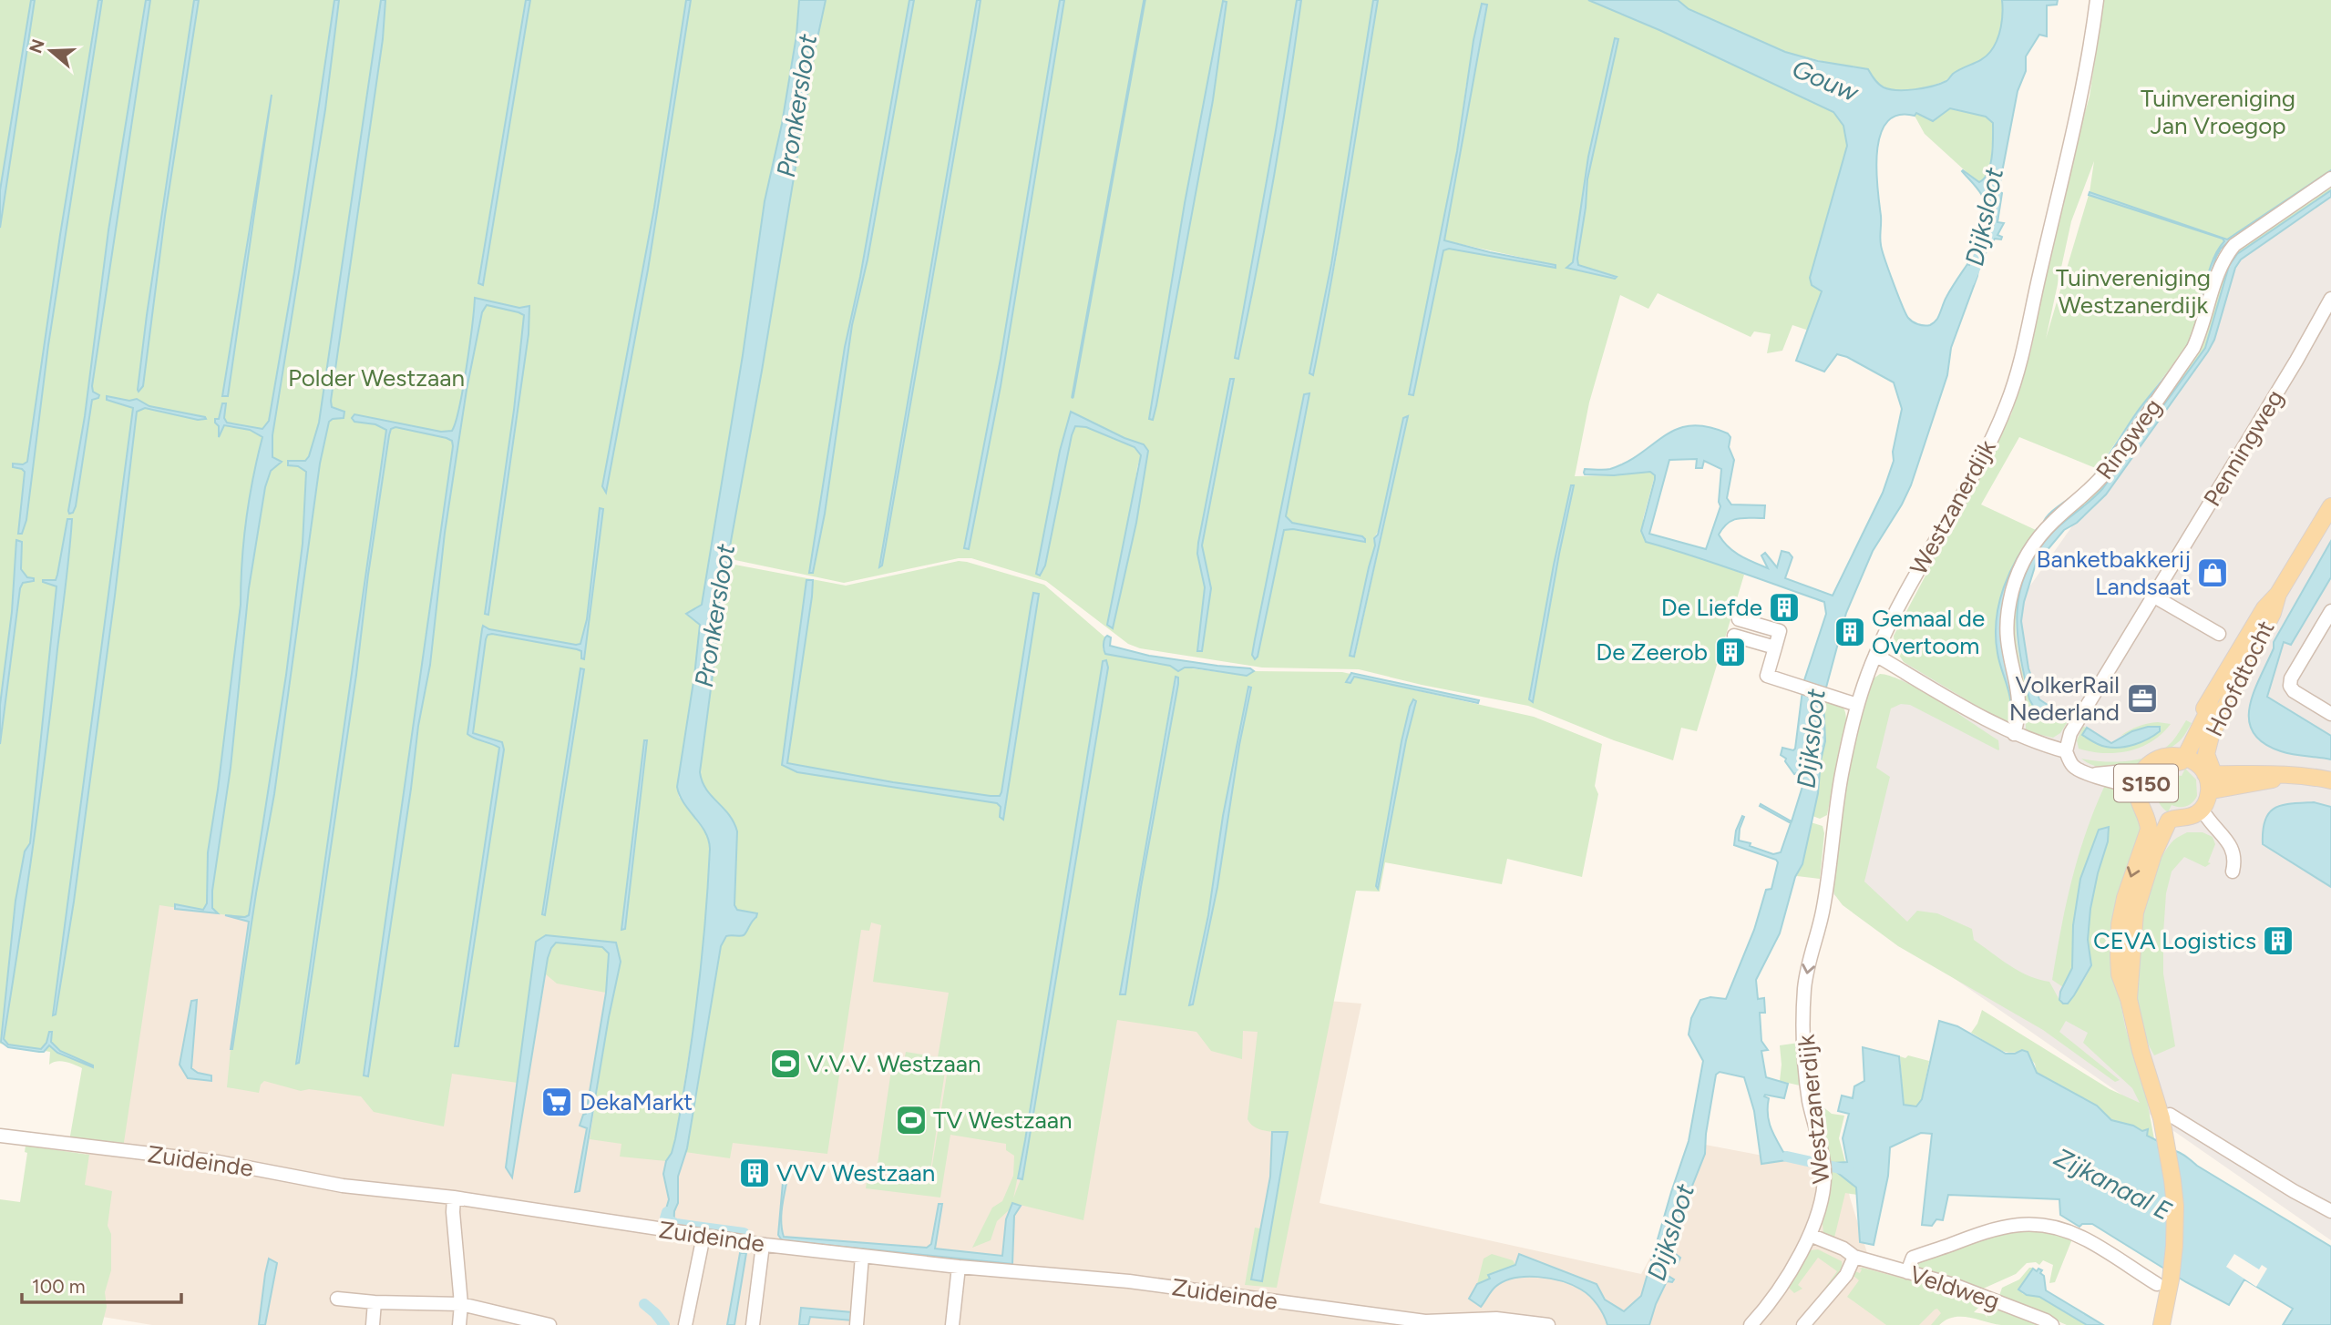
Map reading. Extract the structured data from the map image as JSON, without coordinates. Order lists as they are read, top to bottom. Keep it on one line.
{"streets":{"main road":["Hoofdtocht","S150"],"street":["Ringweg","Penningweg","Westzanerdijk","Zuideinde","Veldweg"]},"crossings":[["Westzanerdijk","Veldweg"],["Hoofdtocht","S150"]],"one_way":["Westzanerdijk"],"water":["Gouw","Pronkersloot","Dijksloot","Zijkanaal E"],"parks":["Tuinvereniging Jan Vroegop","Tuinvereniging Westzanerdijk","Polder Westzaan"],"places":{"shop":["Banketbakkerij Landsaat"],"building":["De Liefde","Gemaal de Overtoom","De Zeerob","CEVA Logistics","VVV Westzaan"],"office":["VolkerRail Nederland"],"sports":["V.V.V. Westzaan","TV Westzaan"],"supermarket":["DekaMarkt"]},"scale_bar":"100 m","north":"left"}
